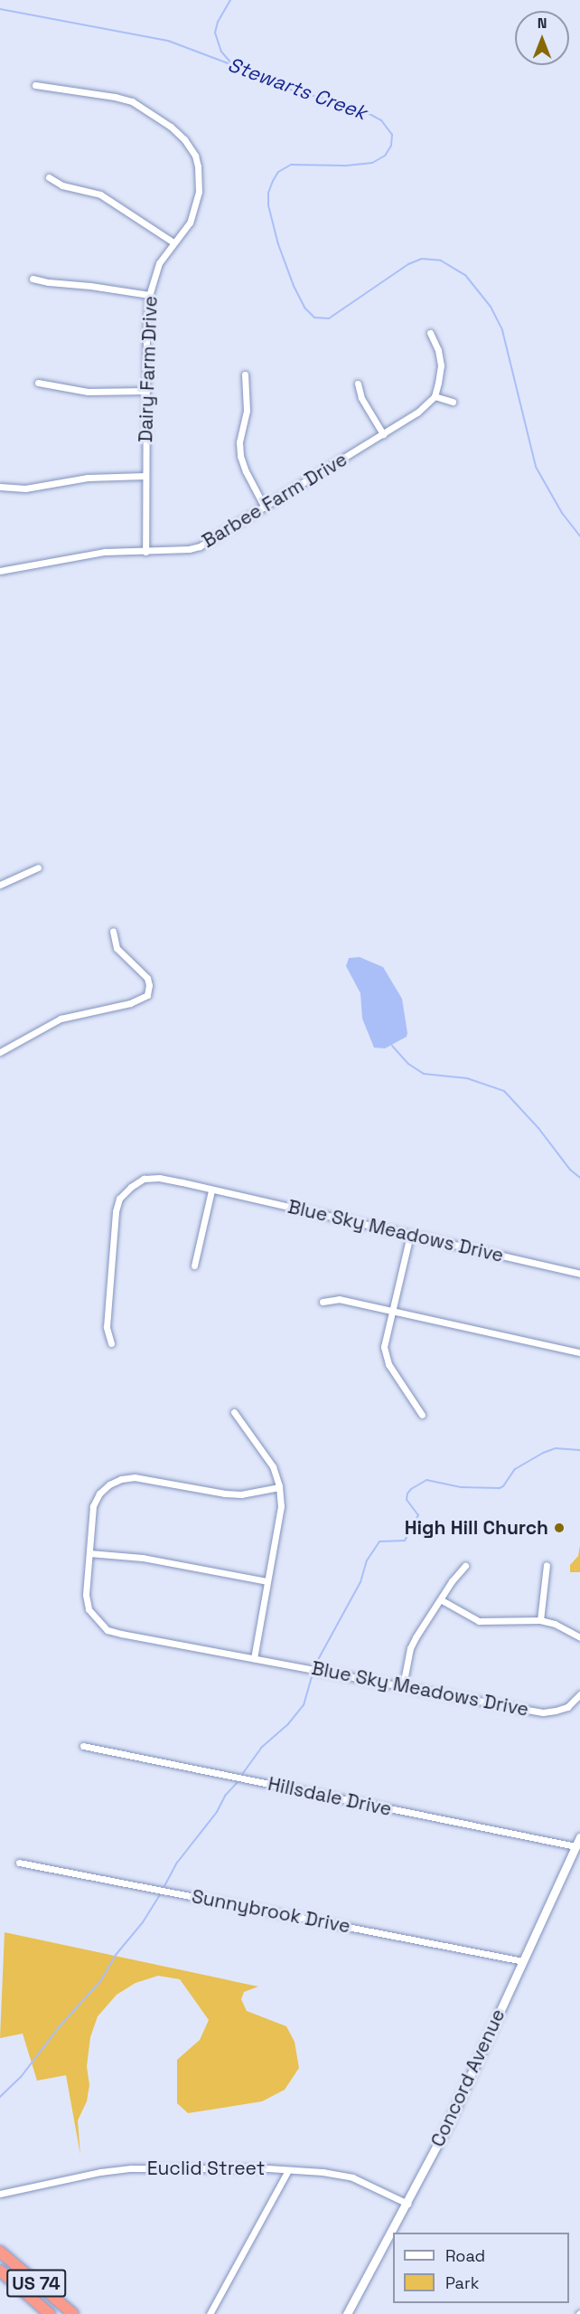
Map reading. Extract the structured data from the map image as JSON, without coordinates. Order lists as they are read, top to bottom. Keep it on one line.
{"streets":{"highway":["US 74"],"street":["Dairy Farm Drive","Barbee Farm Drive","Blue Sky Meadows Drive","Hillsdale Drive","Sunnybrook Drive","Concord Avenue","Euclid Street"]},"crossings":[["Dairy Farm Drive","Barbee Farm Drive"],["Hillsdale Drive","Concord Avenue"],["Sunnybrook Drive","Concord Avenue"],["Concord Avenue","Euclid Street"]],"water":["Stewarts Creek"],"places":["High Hill Church"],"legend":["Road","Park"],"north":"top"}
